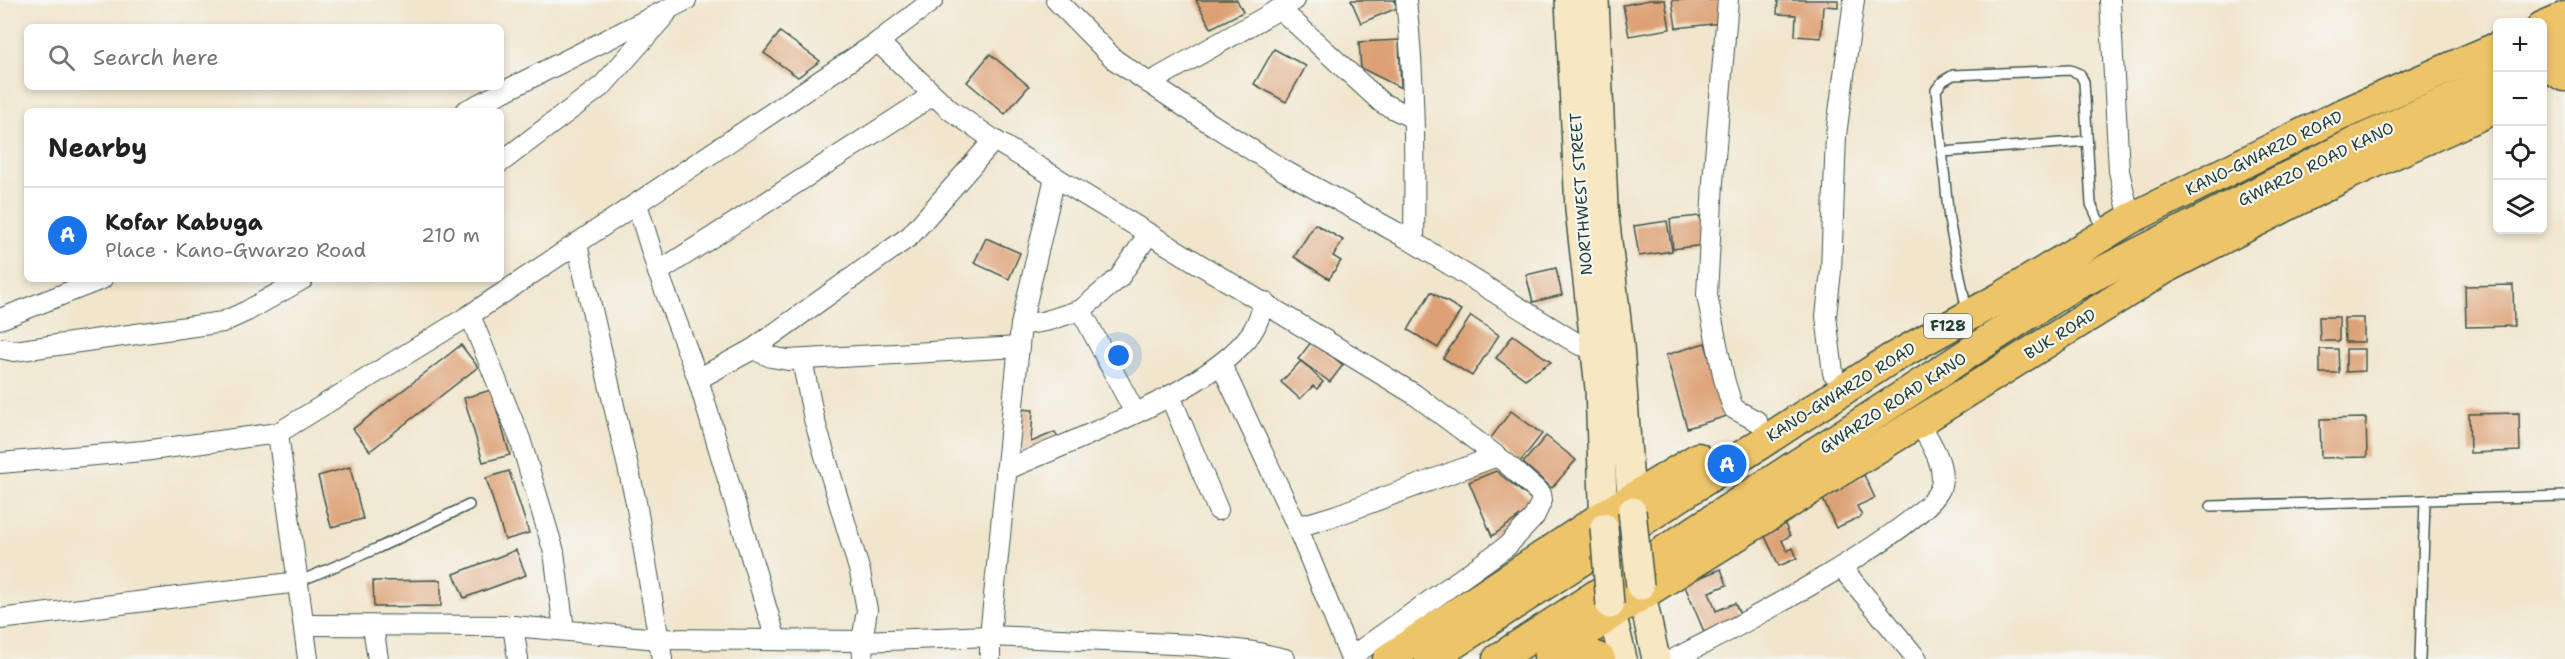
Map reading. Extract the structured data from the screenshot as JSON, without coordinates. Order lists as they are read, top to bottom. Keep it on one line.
{"streets":{"main road":["KANO-GWARZO ROAD","GWARZO ROAD KANO","NORTHWEST STREET","F128","BUK ROAD"]},"page":{"map_buttons":["+","−"],"search":"Search here","heading":"Nearby","list":[{"mark":"A","name":"Kofar Kabuga","note":"Place · Kano-Gwarzo Road","value":"210 m"}],"pins":"A"}}
